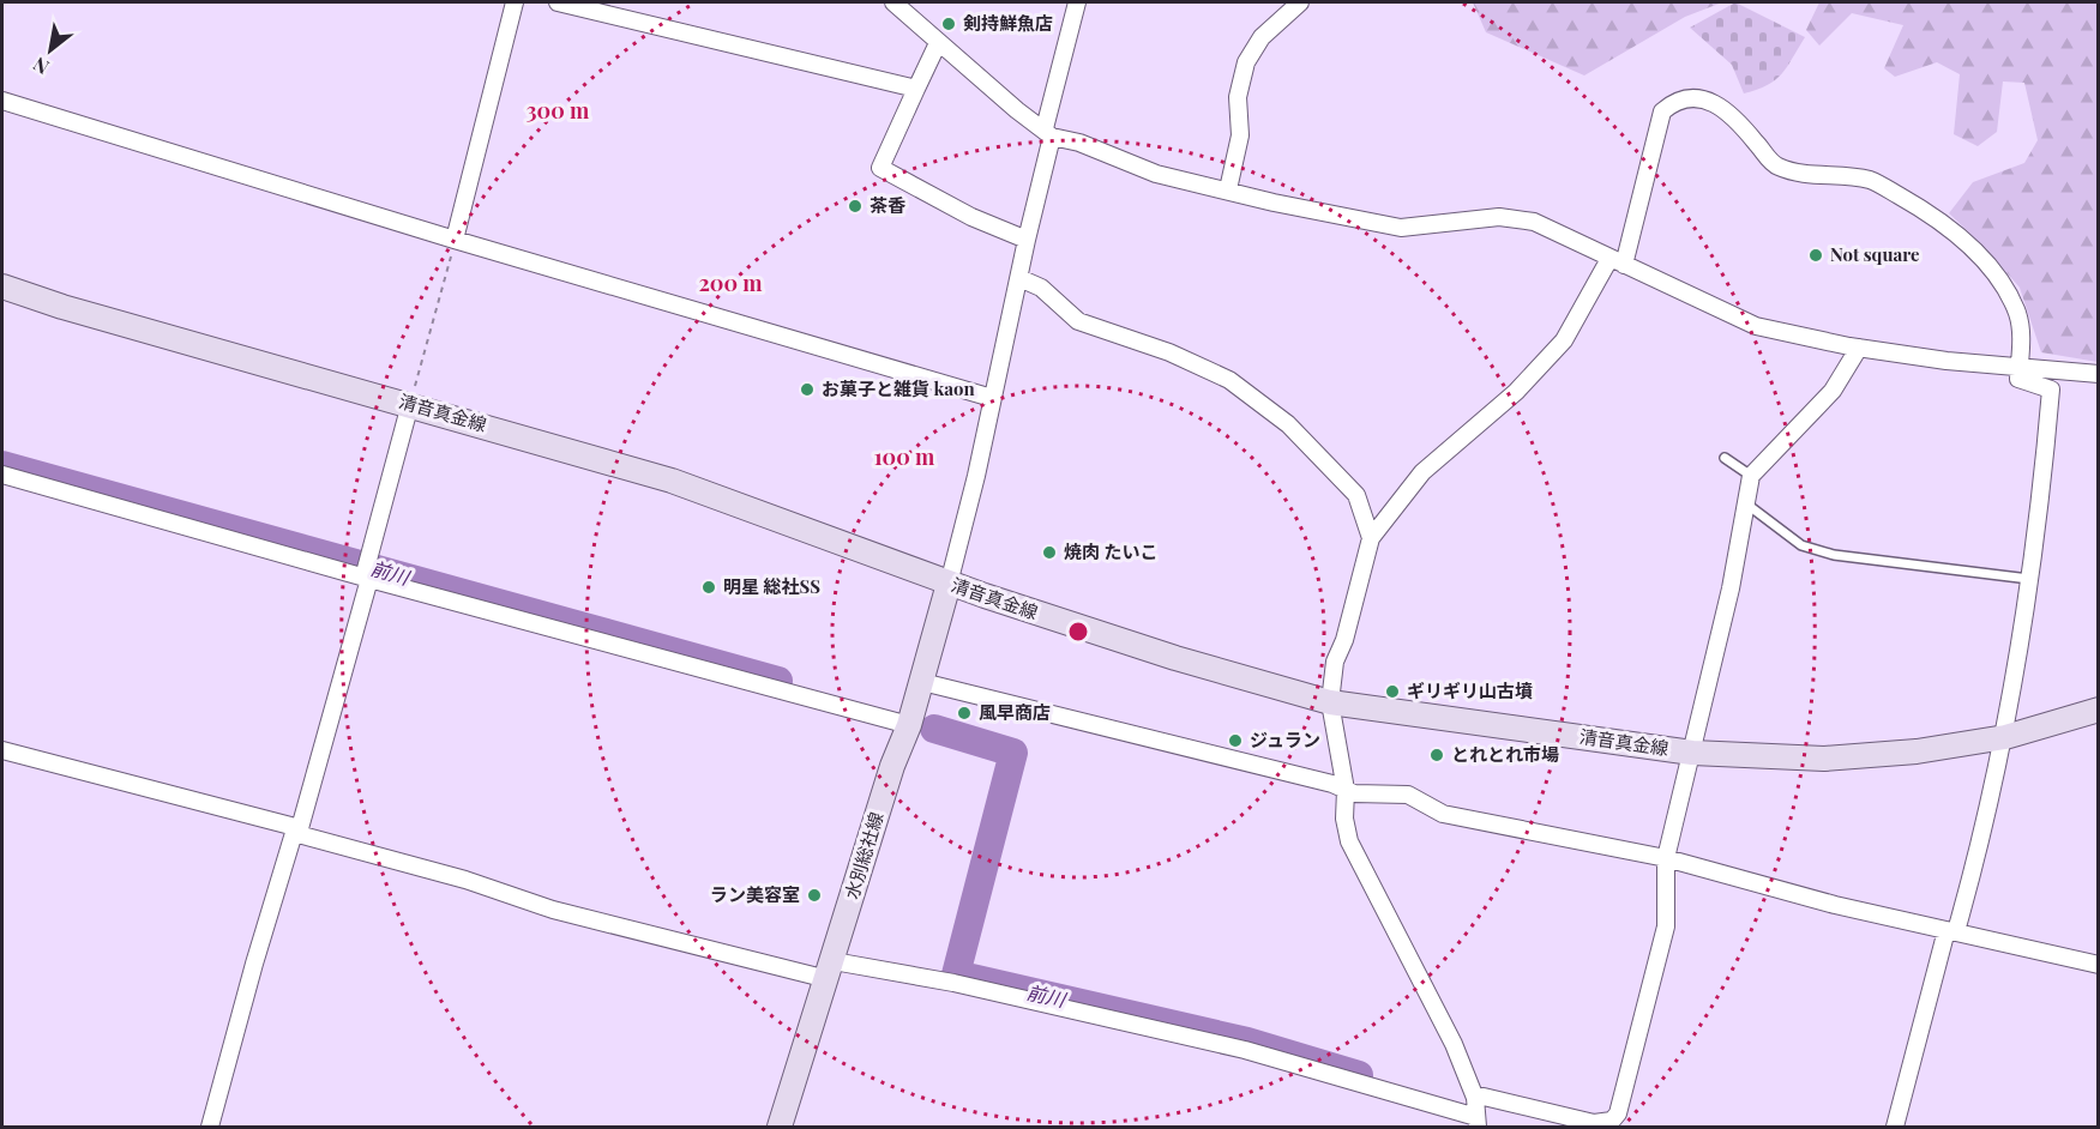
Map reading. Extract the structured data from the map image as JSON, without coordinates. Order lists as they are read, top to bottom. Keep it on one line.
{"streets":{"main road":["清音真金線","水別総社線"]},"crossings":[["清音真金線","水別総社線"]],"water":["前川"],"places":["剣持鮮魚店","茶香","Not square","お菓子と雑貨 kaon","焼肉 たいこ","明星 総社SS","ギリギリ山古墳","風早商店","ジュラン","とれとれ市場","ラン美容室"],"north":"bottom left","rings":["300 m","200 m","100 m"]}
